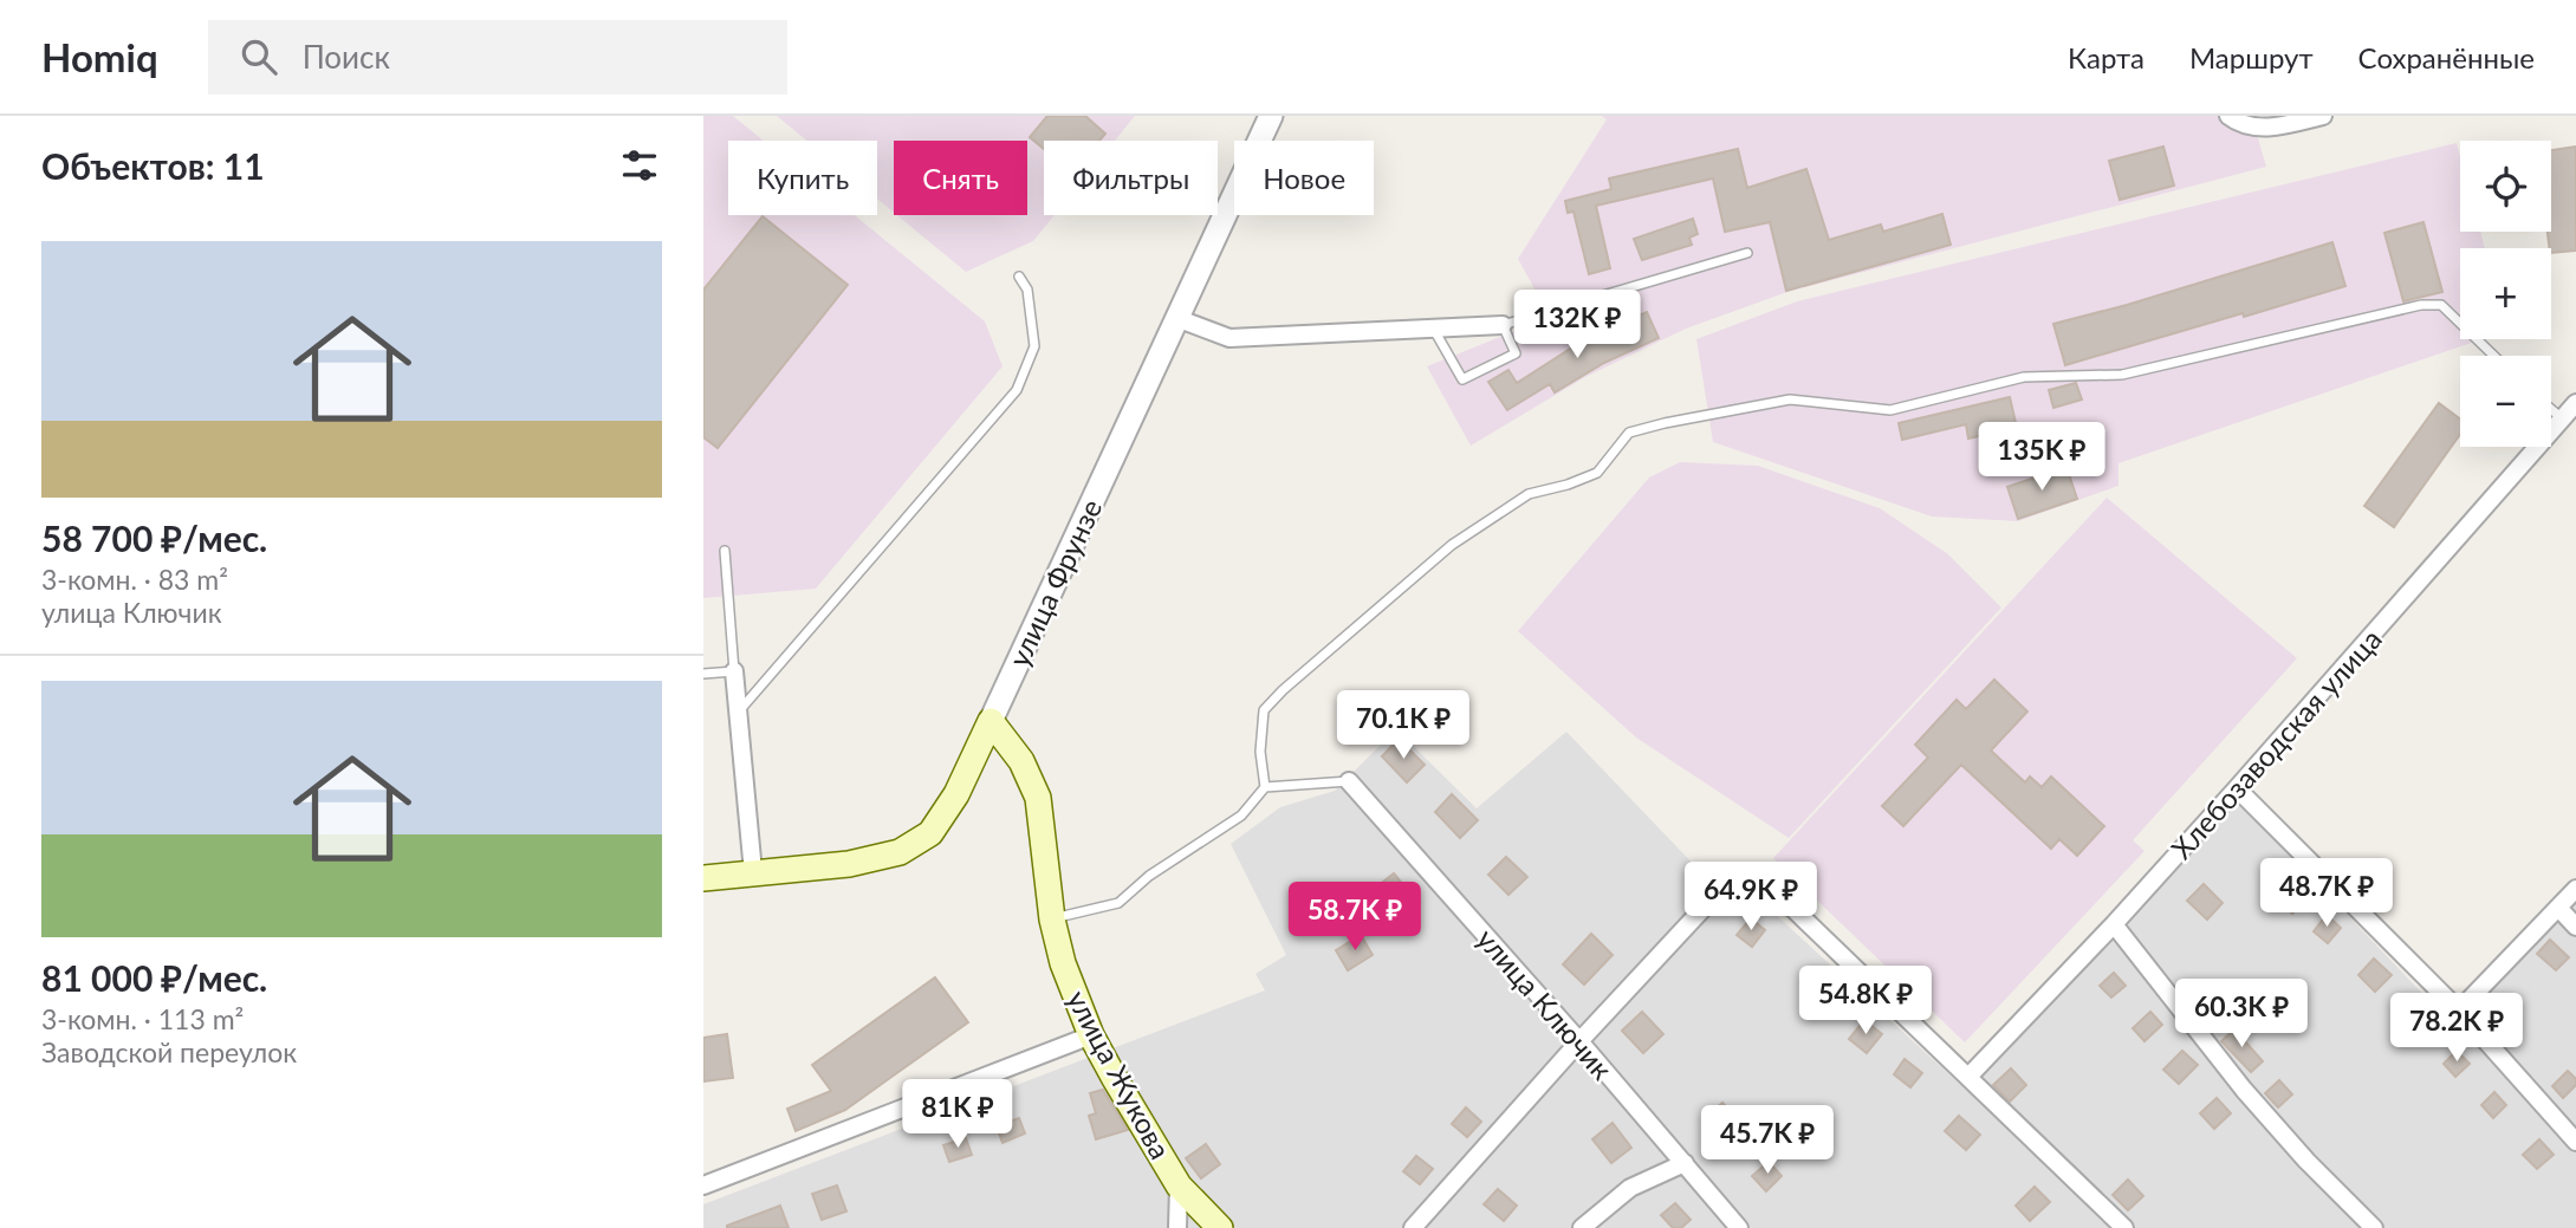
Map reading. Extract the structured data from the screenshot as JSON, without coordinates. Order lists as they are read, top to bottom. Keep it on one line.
{"streets":{"main road":["улица Фрунзе","улица Жукова"],"street":["Хлебозаводская улица","улица Ключик"]},"crossings":[["улица Фрунзе","улица Жукова"]],"page":{"header":"Homiq","search":"Поиск","nav":["Карта","Маршрут","Сохранённые"],"heading":"Объектов: 11","map_buttons":["+","−"],"chip":["Купить","Снять","Фильтры","Новое"],"list":[{"name":"58 700 ₽/мес.","note":"3-комн. · 83 m² · улица Ключик"},{"name":"81 000 ₽/мес.","note":"3-комн. · 113 m² · Заводской переулок"}],"price":["132K ₽","135K ₽","70.1K ₽","48.7K ₽","64.9K ₽","58.7K ₽","54.8K ₽","60.3K ₽","78.2K ₽","81K ₽","45.7K ₽"]}}
